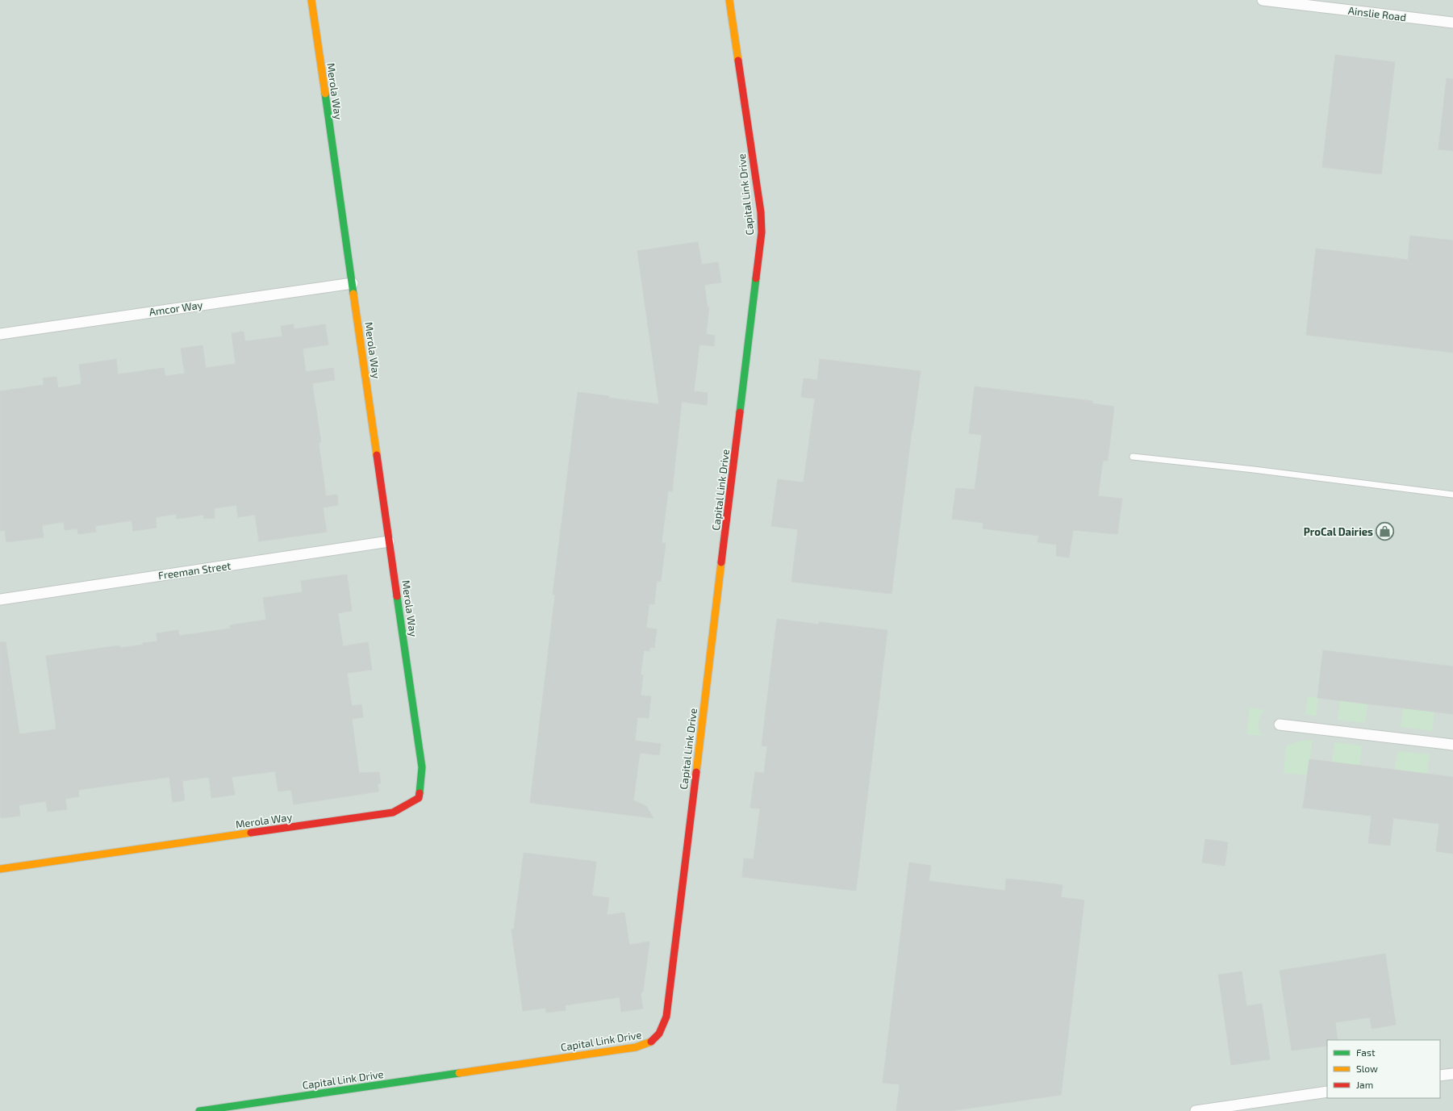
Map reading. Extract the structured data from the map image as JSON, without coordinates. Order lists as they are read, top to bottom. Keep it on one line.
{"streets":{"street":["Ainslie Road","Merola Way","Capital Link Drive","Amcor Way","Freeman Street"]},"crossings":[["Merola Way","Amcor Way"],["Merola Way","Freeman Street"]],"places":{"shop":["ProCal Dairies"]},"legend":["Fast","Slow","Jam"]}
